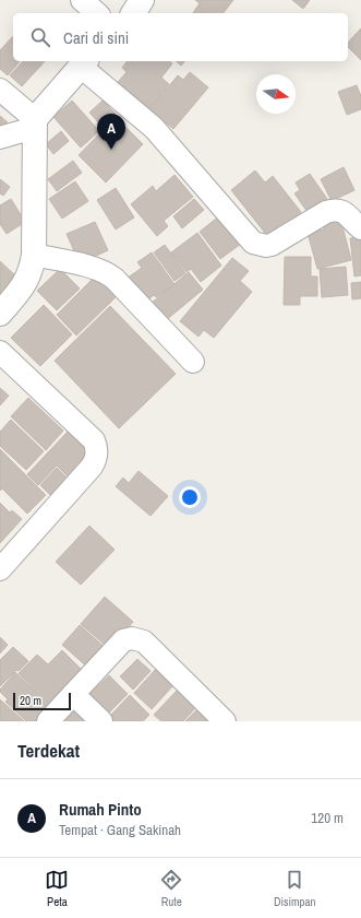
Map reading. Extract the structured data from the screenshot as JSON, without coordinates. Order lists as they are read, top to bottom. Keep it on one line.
{"scale_bar":"20 m","north":"right","page":{"search":"Cari di sini","pins":"A","scale":"20 m","heading":"Terdekat","list":[{"mark":"A","name":"Rumah Pinto","note":"Tempat · Gang Sakinah","value":"120 m"}],"nav":["Peta","Rute","Disimpan"]}}
